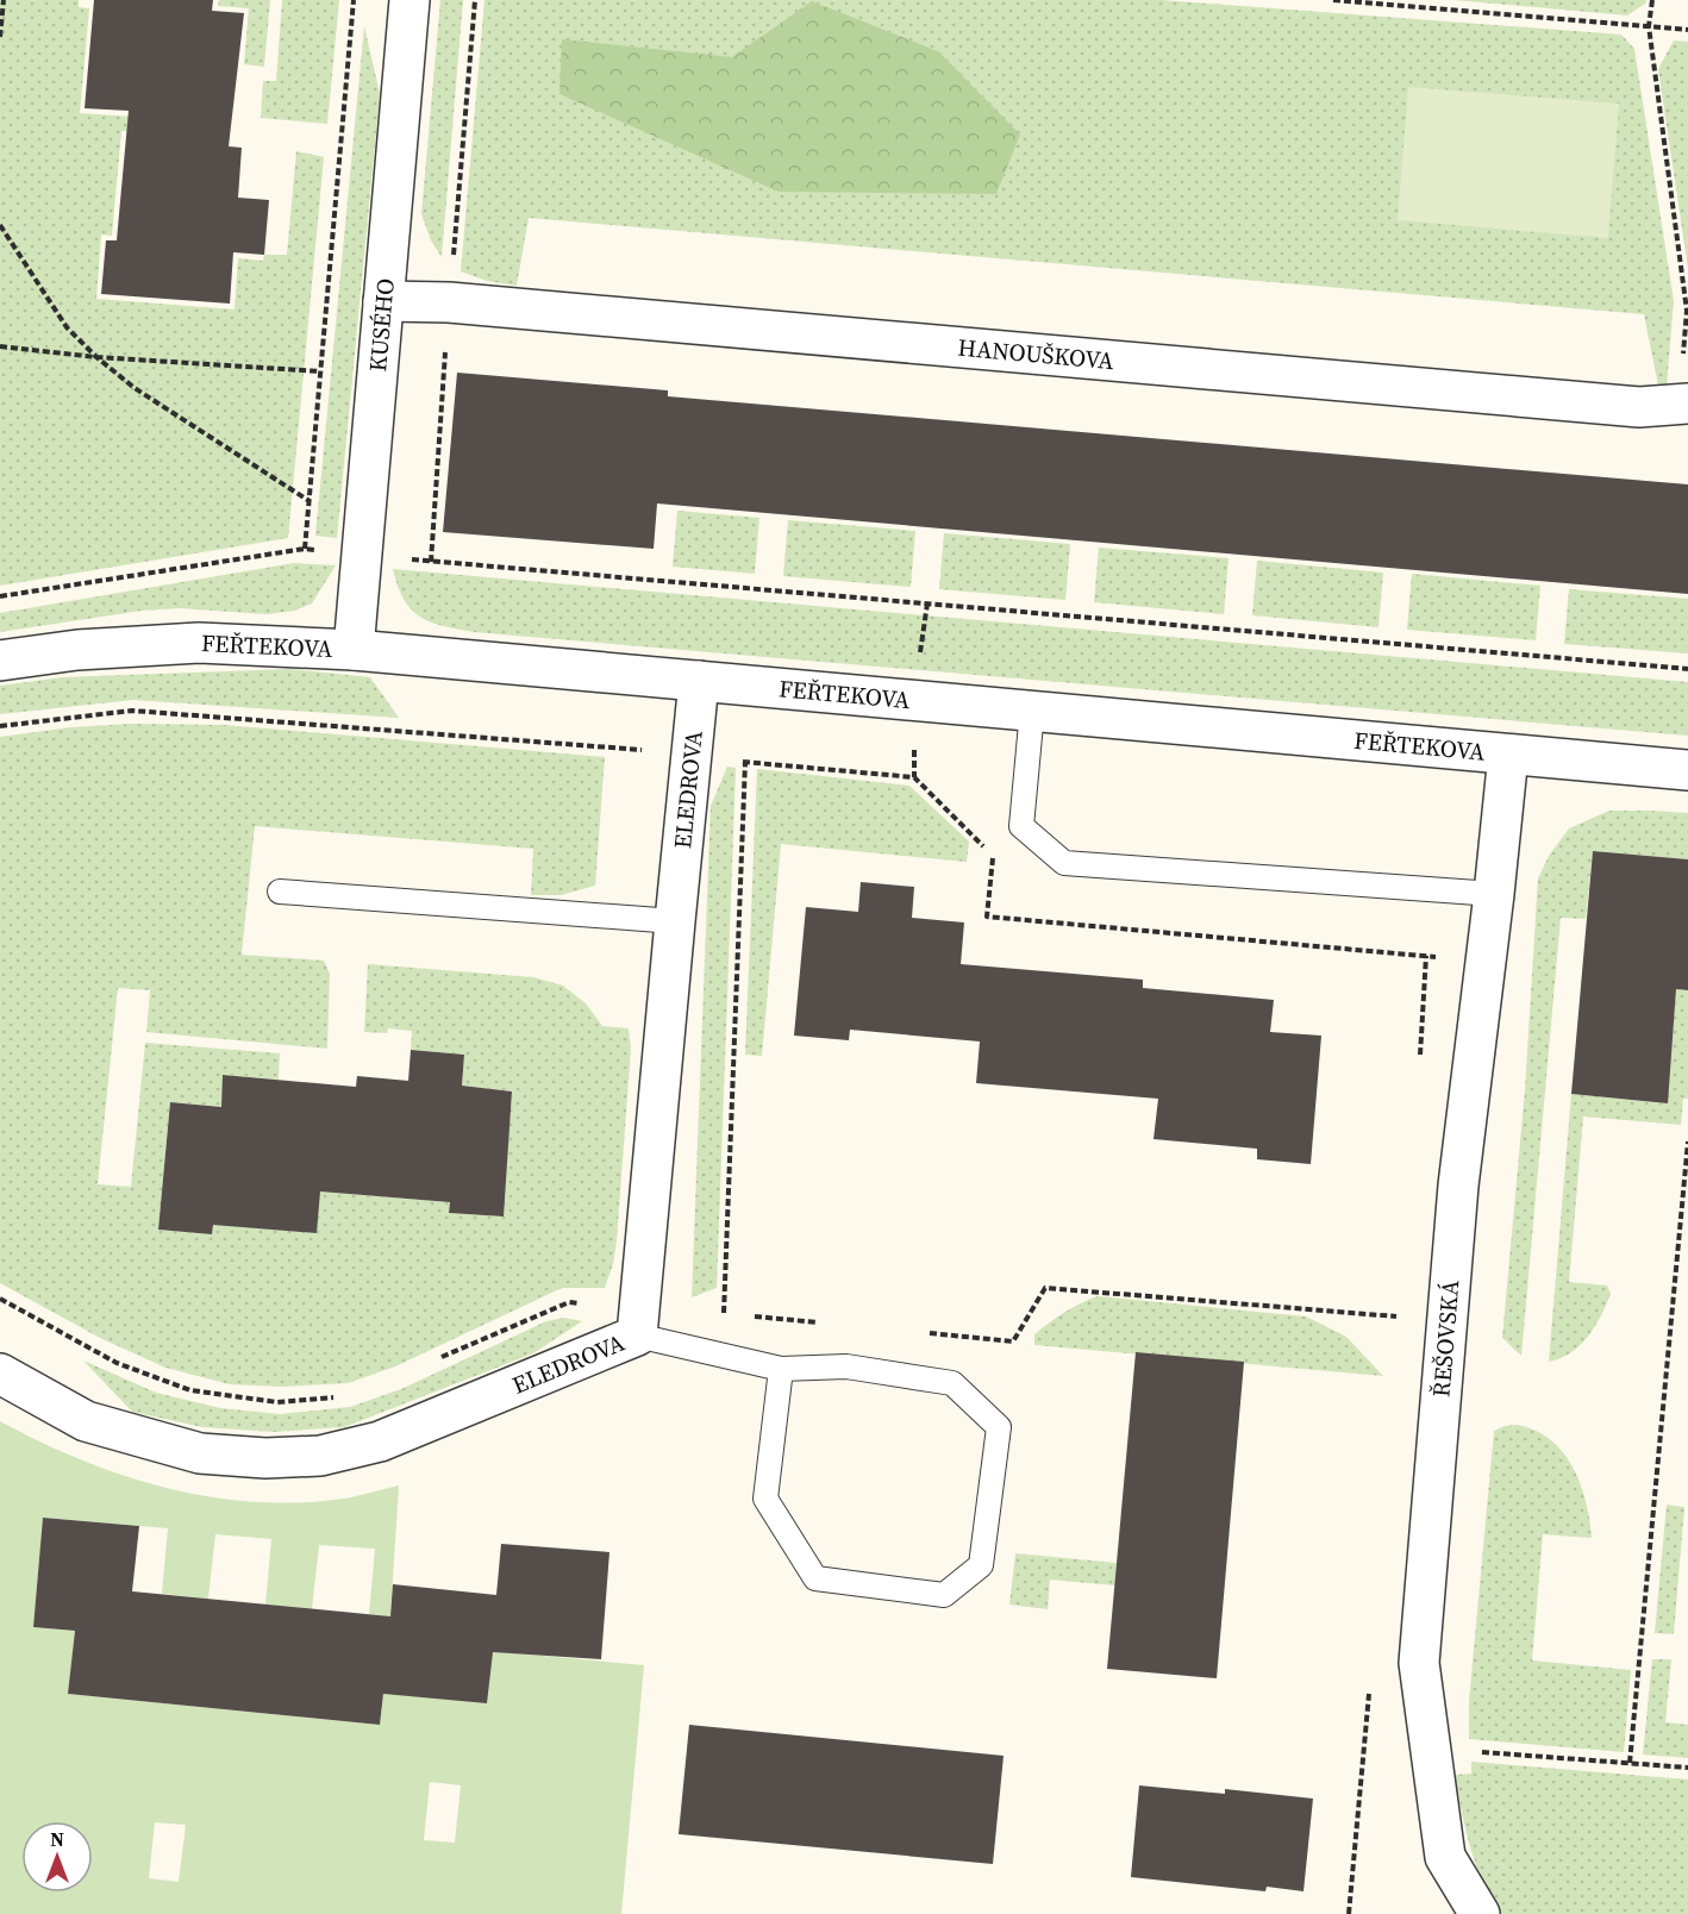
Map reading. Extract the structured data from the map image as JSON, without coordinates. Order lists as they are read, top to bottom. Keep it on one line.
{"streets":{"street":["KUSÉHO","HANOUŠKOVA","FEŘTEKOVA","ELEDROVA","ŘEŠOVSKÁ"]},"crossings":[["KUSÉHO","HANOUŠKOVA"],["KUSÉHO","FEŘTEKOVA"],["FEŘTEKOVA","ELEDROVA"],["FEŘTEKOVA","ŘEŠOVSKÁ"]],"north":"top"}
